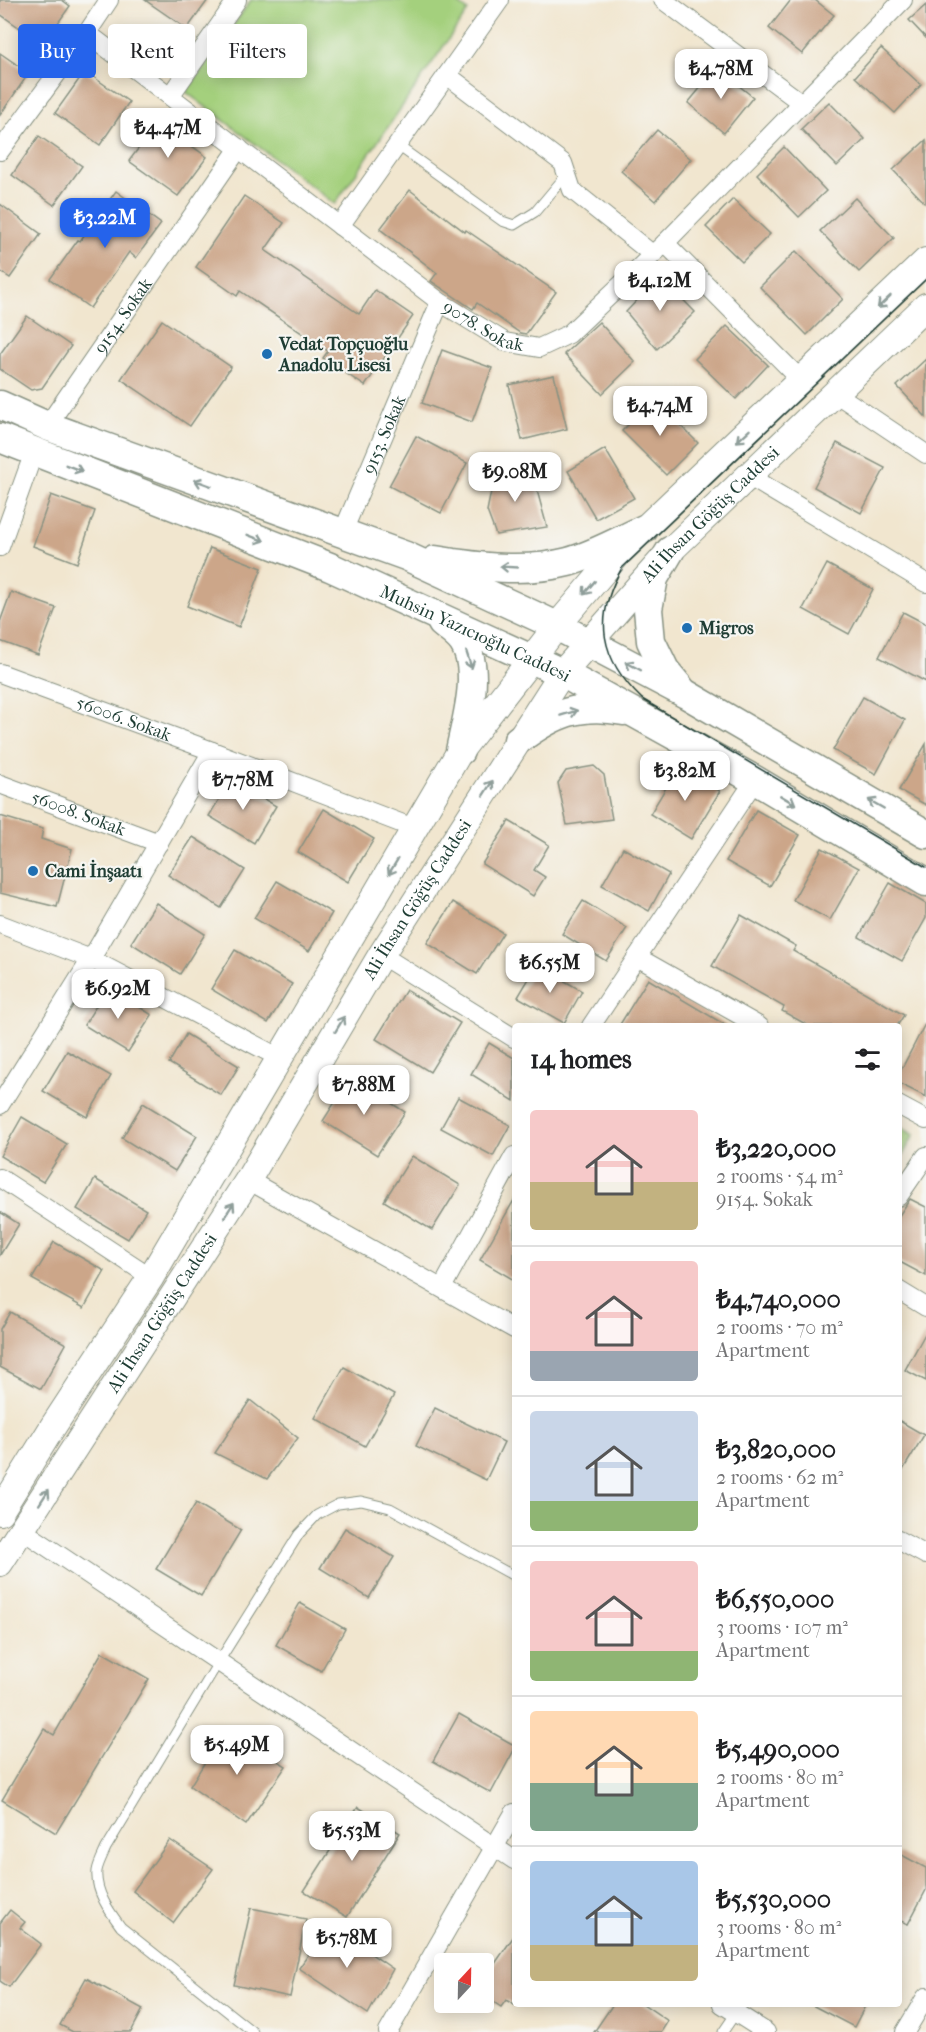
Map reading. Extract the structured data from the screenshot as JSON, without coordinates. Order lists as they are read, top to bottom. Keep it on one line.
{"streets":{"main road":["Ali İhsan Göğüş Caddesi","Muhsin Yazıcıoğlu Caddesi"],"street":["9154. Sokak","9078. Sokak","9153. Sokak","56006. Sokak","56008. Sokak"]},"crossings":[["9154. Sokak","9078. Sokak"],["9078. Sokak","9153. Sokak"],["Ali İhsan Göğüş Caddesi","Muhsin Yazıcıoğlu Caddesi"],["Ali İhsan Göğüş Caddesi","56006. Sokak"]],"places":["Vedat Topçuoğlu Anadolu Lisesi","Migros","Cami İnşaatı"],"north":"top","page":{"chip":["Buy","Rent","Filters"],"price":["₺4.78M","₺4.47M","₺3.22M","₺4.12M","₺4.74M","₺9.08M","₺3.82M","₺7.78M","₺6.55M","₺6.92M","₺7.88M","₺5.49M","₺5.53M","₺5.78M"],"heading":"14 homes","list":[{"name":"₺3,220,000","note":"2 rooms · 54 m² · 9154. Sokak"},{"name":"₺4,740,000","note":"2 rooms · 70 m² · Apartment"},{"name":"₺3,820,000","note":"2 rooms · 62 m² · Apartment"},{"name":"₺6,550,000","note":"3 rooms · 107 m² · Apartment"},{"name":"₺5,490,000","note":"2 rooms · 80 m² · Apartment"},{"name":"₺5,530,000","note":"3 rooms · 80 m² · Apartment"}]}}
